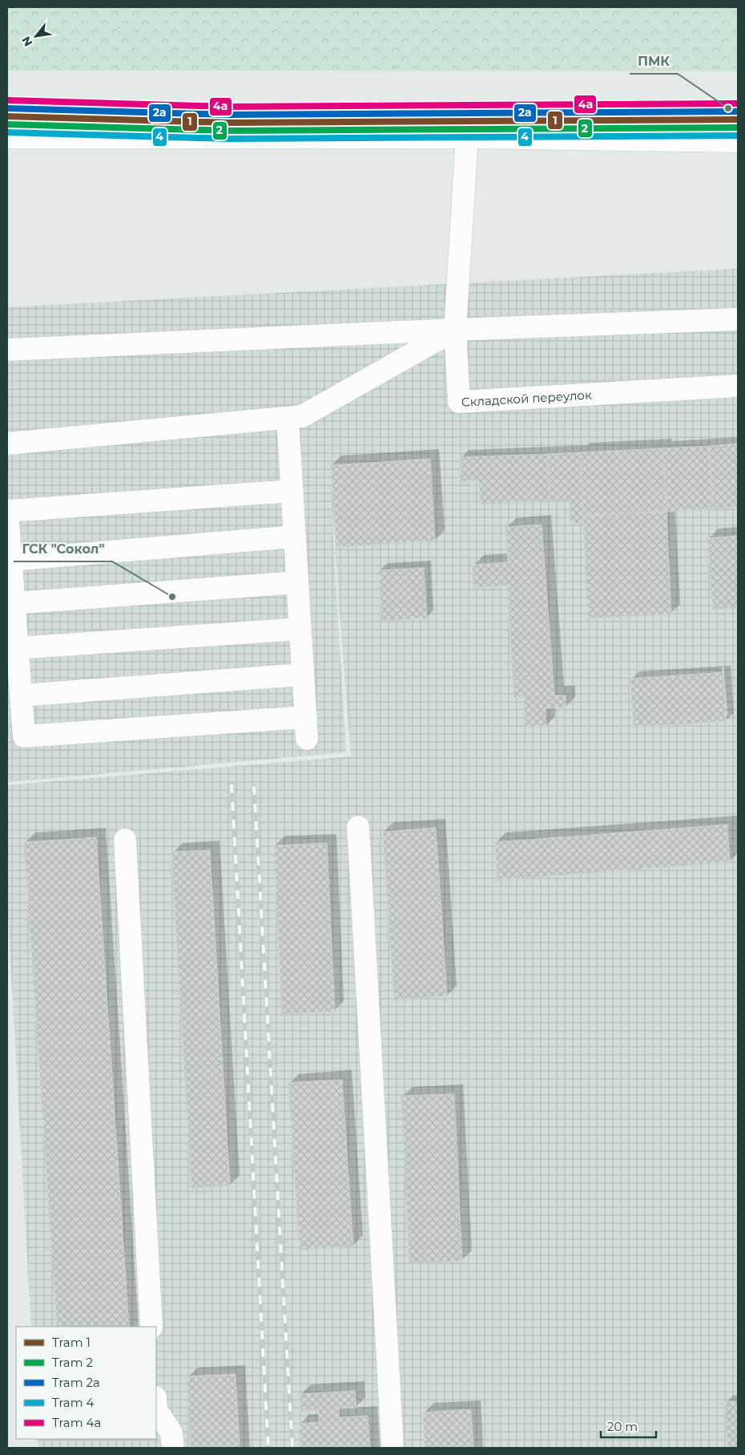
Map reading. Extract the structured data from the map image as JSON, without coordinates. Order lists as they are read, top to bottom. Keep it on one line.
{"streets":{"street":["Складской переулок"]},"places":["ПМК","ГСК \"Сокол\""],"lines":["tram line 4а","tram line 2а","tram line 1","tram line 2","tram line 4"],"legend":["Tram 1","Tram 2","Tram 2а","Tram 4","Tram 4а"],"scale_bar":"20 m","north":"bottom left"}
